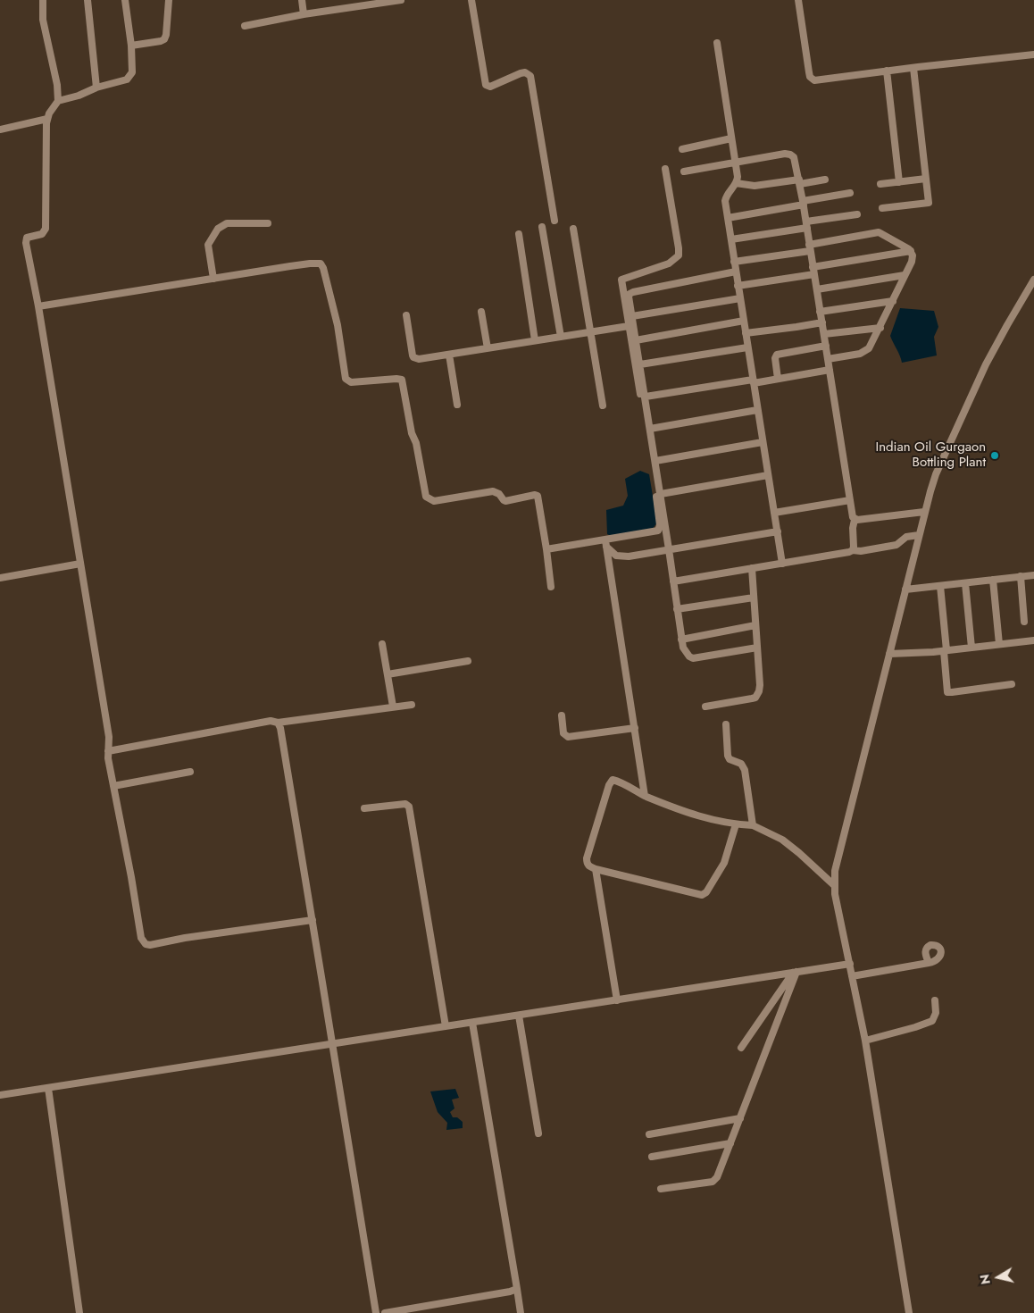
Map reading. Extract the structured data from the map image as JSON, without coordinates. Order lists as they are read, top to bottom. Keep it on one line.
{"places":["Indian Oil Gurgaon Bottling Plant"],"north":"left"}
